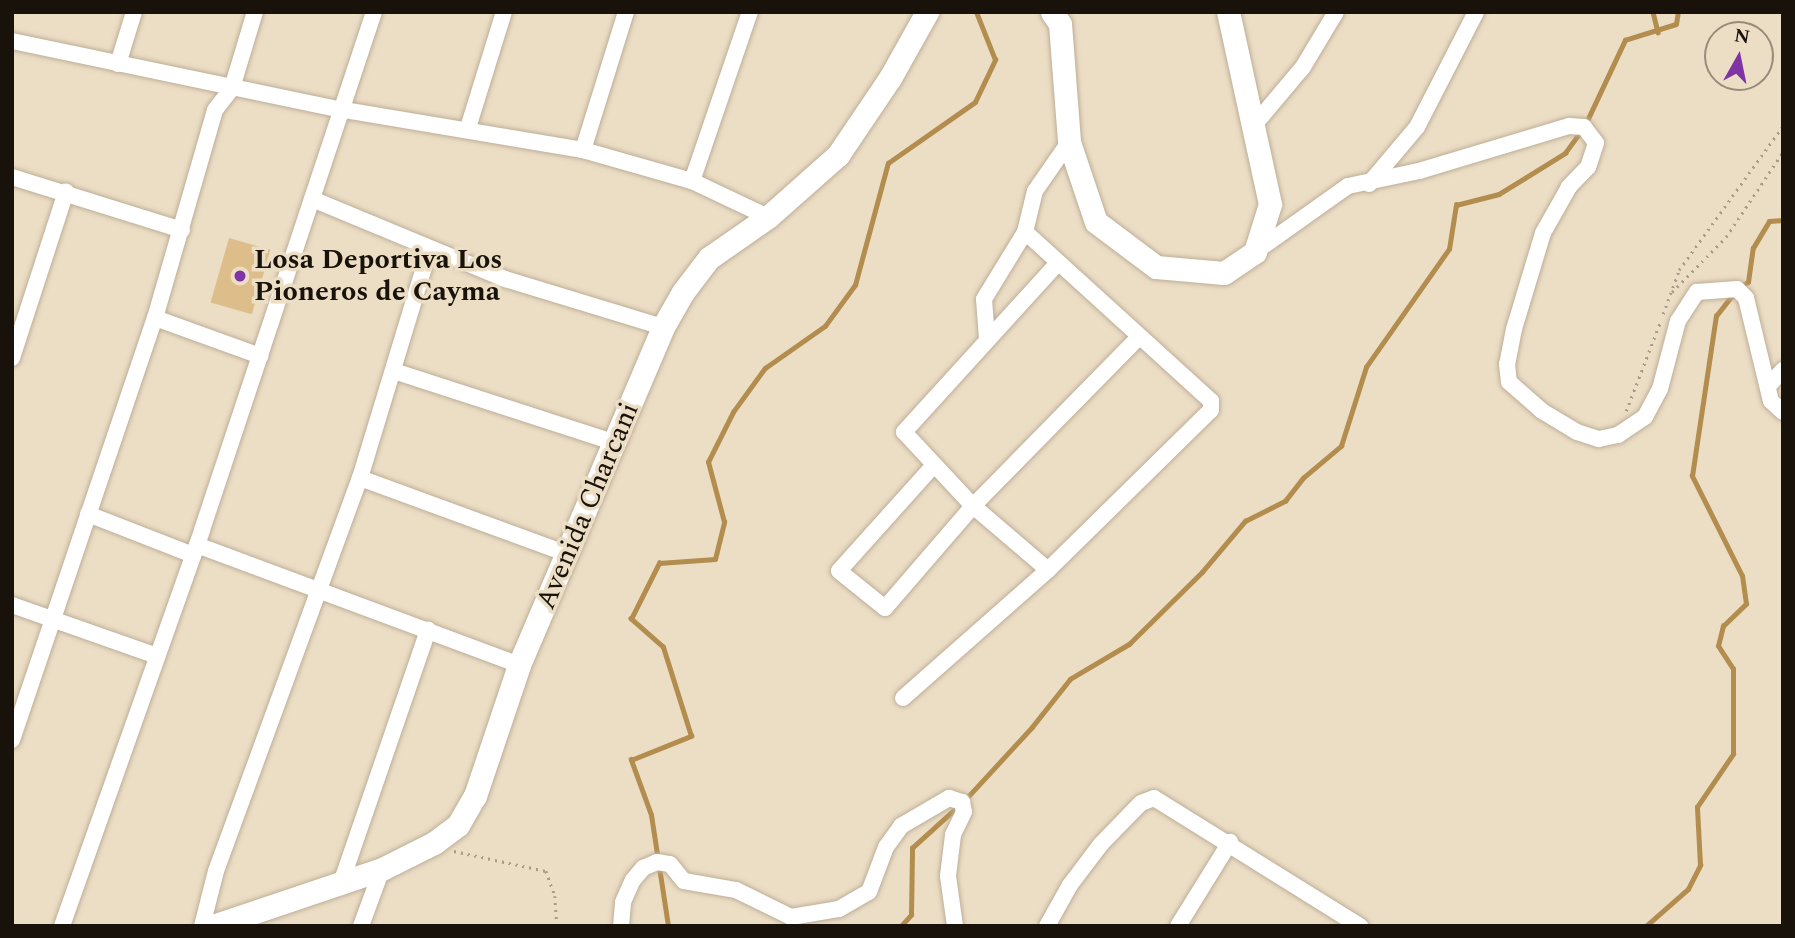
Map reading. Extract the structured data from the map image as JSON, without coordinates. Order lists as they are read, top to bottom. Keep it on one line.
{"streets":{"main road":["Avenida Charcani"]},"places":["Losa Deportiva Los Pioneros de Cayma"],"north":"top"}
